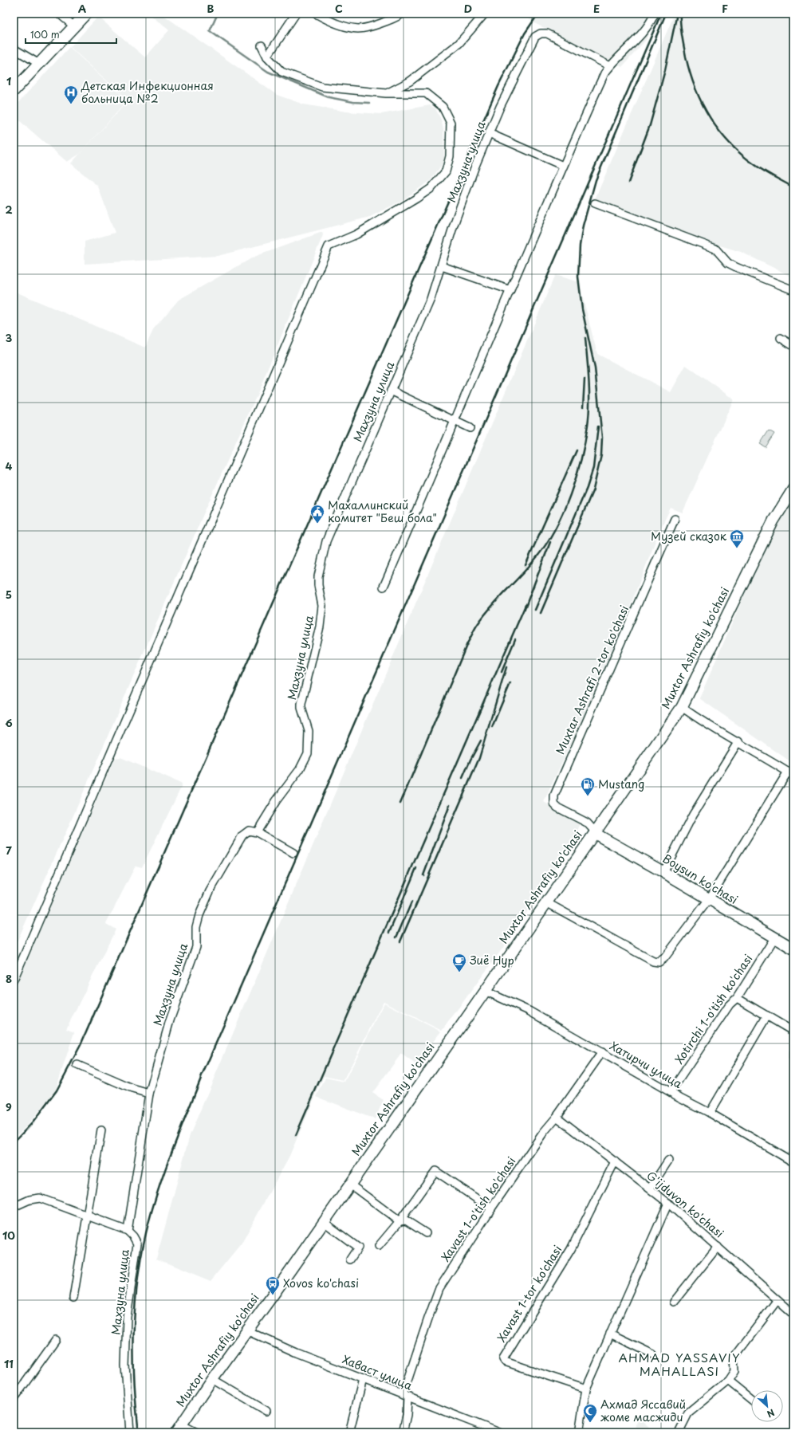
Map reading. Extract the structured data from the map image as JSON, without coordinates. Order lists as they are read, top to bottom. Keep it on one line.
{"streets":{"main road":["Muxtor Ashrafiy ko'chasi","Boysun ko'chasi"],"street":["Махзуна улица","Muxtar Ashrafi 2-tor ko'chasi","Xotirchi 1-o'tish ko'chasi","Хатирчи улица","G'ijduvon ko'chasi","Xavast 1-o'tish ko'chasi","Xavast 1-tor ko'chasi","Хаваст улица"]},"crossings":[["Muxtor Ashrafiy ko'chasi","Muxtar Ashrafi 2-tor ko'chasi"],["Muxtor Ashrafiy ko'chasi","Boysun ko'chasi"],["Muxtor Ashrafiy ko'chasi","Хатирчи улица"],["Muxtor Ashrafiy ko'chasi","Хаваст улица"],["Muxtar Ashrafi 2-tor ko'chasi","Boysun ko'chasi"],["Boysun ko'chasi","Xotirchi 1-o'tish ko'chasi"],["Xotirchi 1-o'tish ko'chasi","Хатирчи улица"],["Хатирчи улица","Xavast 1-o'tish ko'chasi"],["G'ijduvon ko'chasi","Xavast 1-o'tish ko'chasi"],["G'ijduvon ko'chasi","Xavast 1-tor ko'chasi"],["Xavast 1-o'tish ko'chasi","Хаваст улица"]],"districts":["AHMAD YASSAVIY MAHALLASI"],"places":{"hospital":["Детская Инфекционная больница №2"],"public building":["Махаллинский комитет \"Беш бола\""],"museum":["Музей сказок"],"fuel station":["Mustang"],"cafe":["Зиё Нур"],"bus stop":["Xovos ko'chasi"],"mosque":["Ахмад Яссавий жоме масжиди"]},"scale_bar":"100 m","north":"bottom right","grid":{"columns":["A","B","C","D","E","F"],"rows":["1","2","3","4","5","6","7","8","9","10","11"]}}
